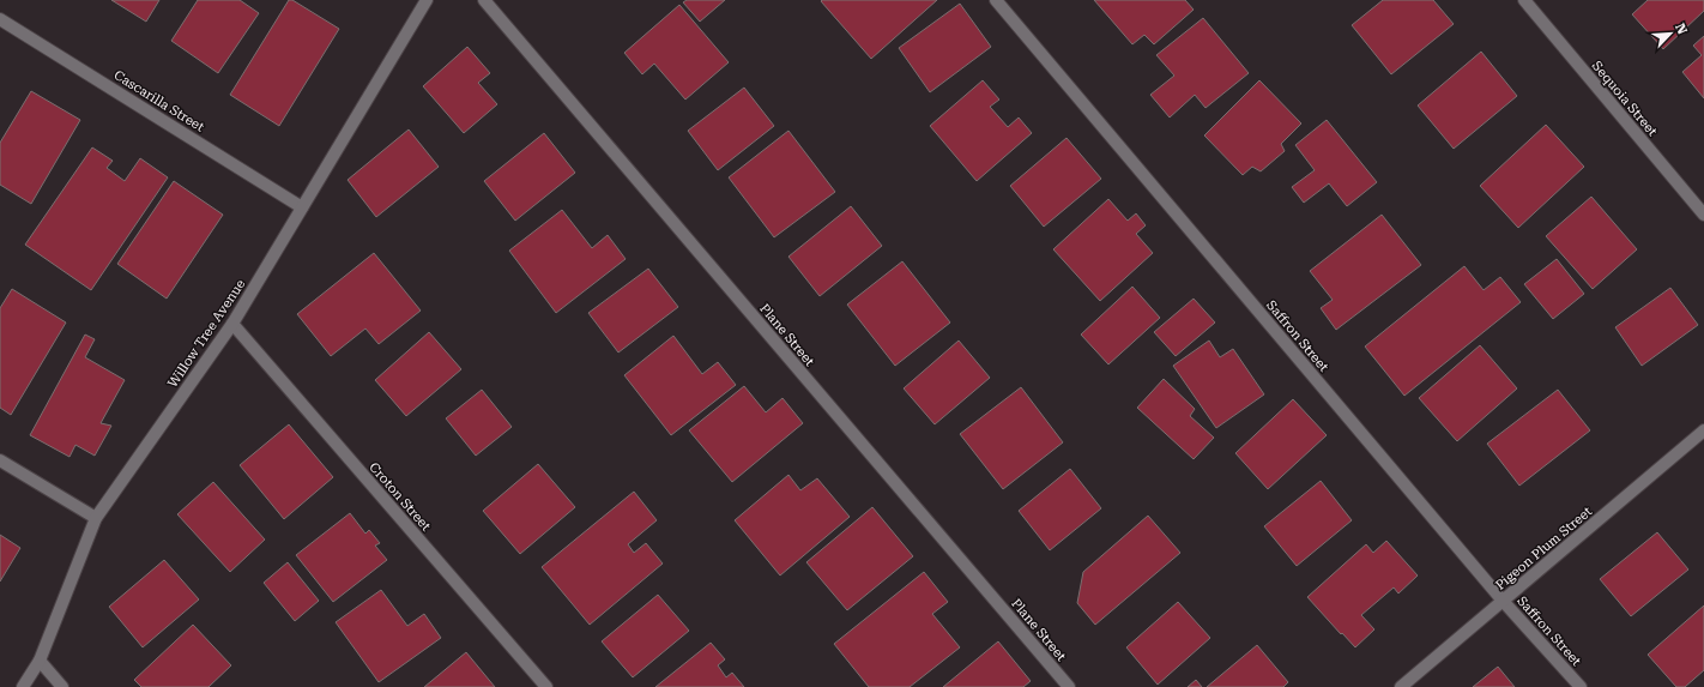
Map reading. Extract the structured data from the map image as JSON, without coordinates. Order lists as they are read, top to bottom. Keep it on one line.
{"streets":{"street":["Sequoia Street","Cascarilla Street","Willow Tree Avenue","Plane Street","Saffron Street","Croton Street","Pigeon Plum Street"]},"crossings":[["Cascarilla Street","Willow Tree Avenue"],["Willow Tree Avenue","Croton Street"],["Saffron Street","Pigeon Plum Street"]],"north":"top right"}
